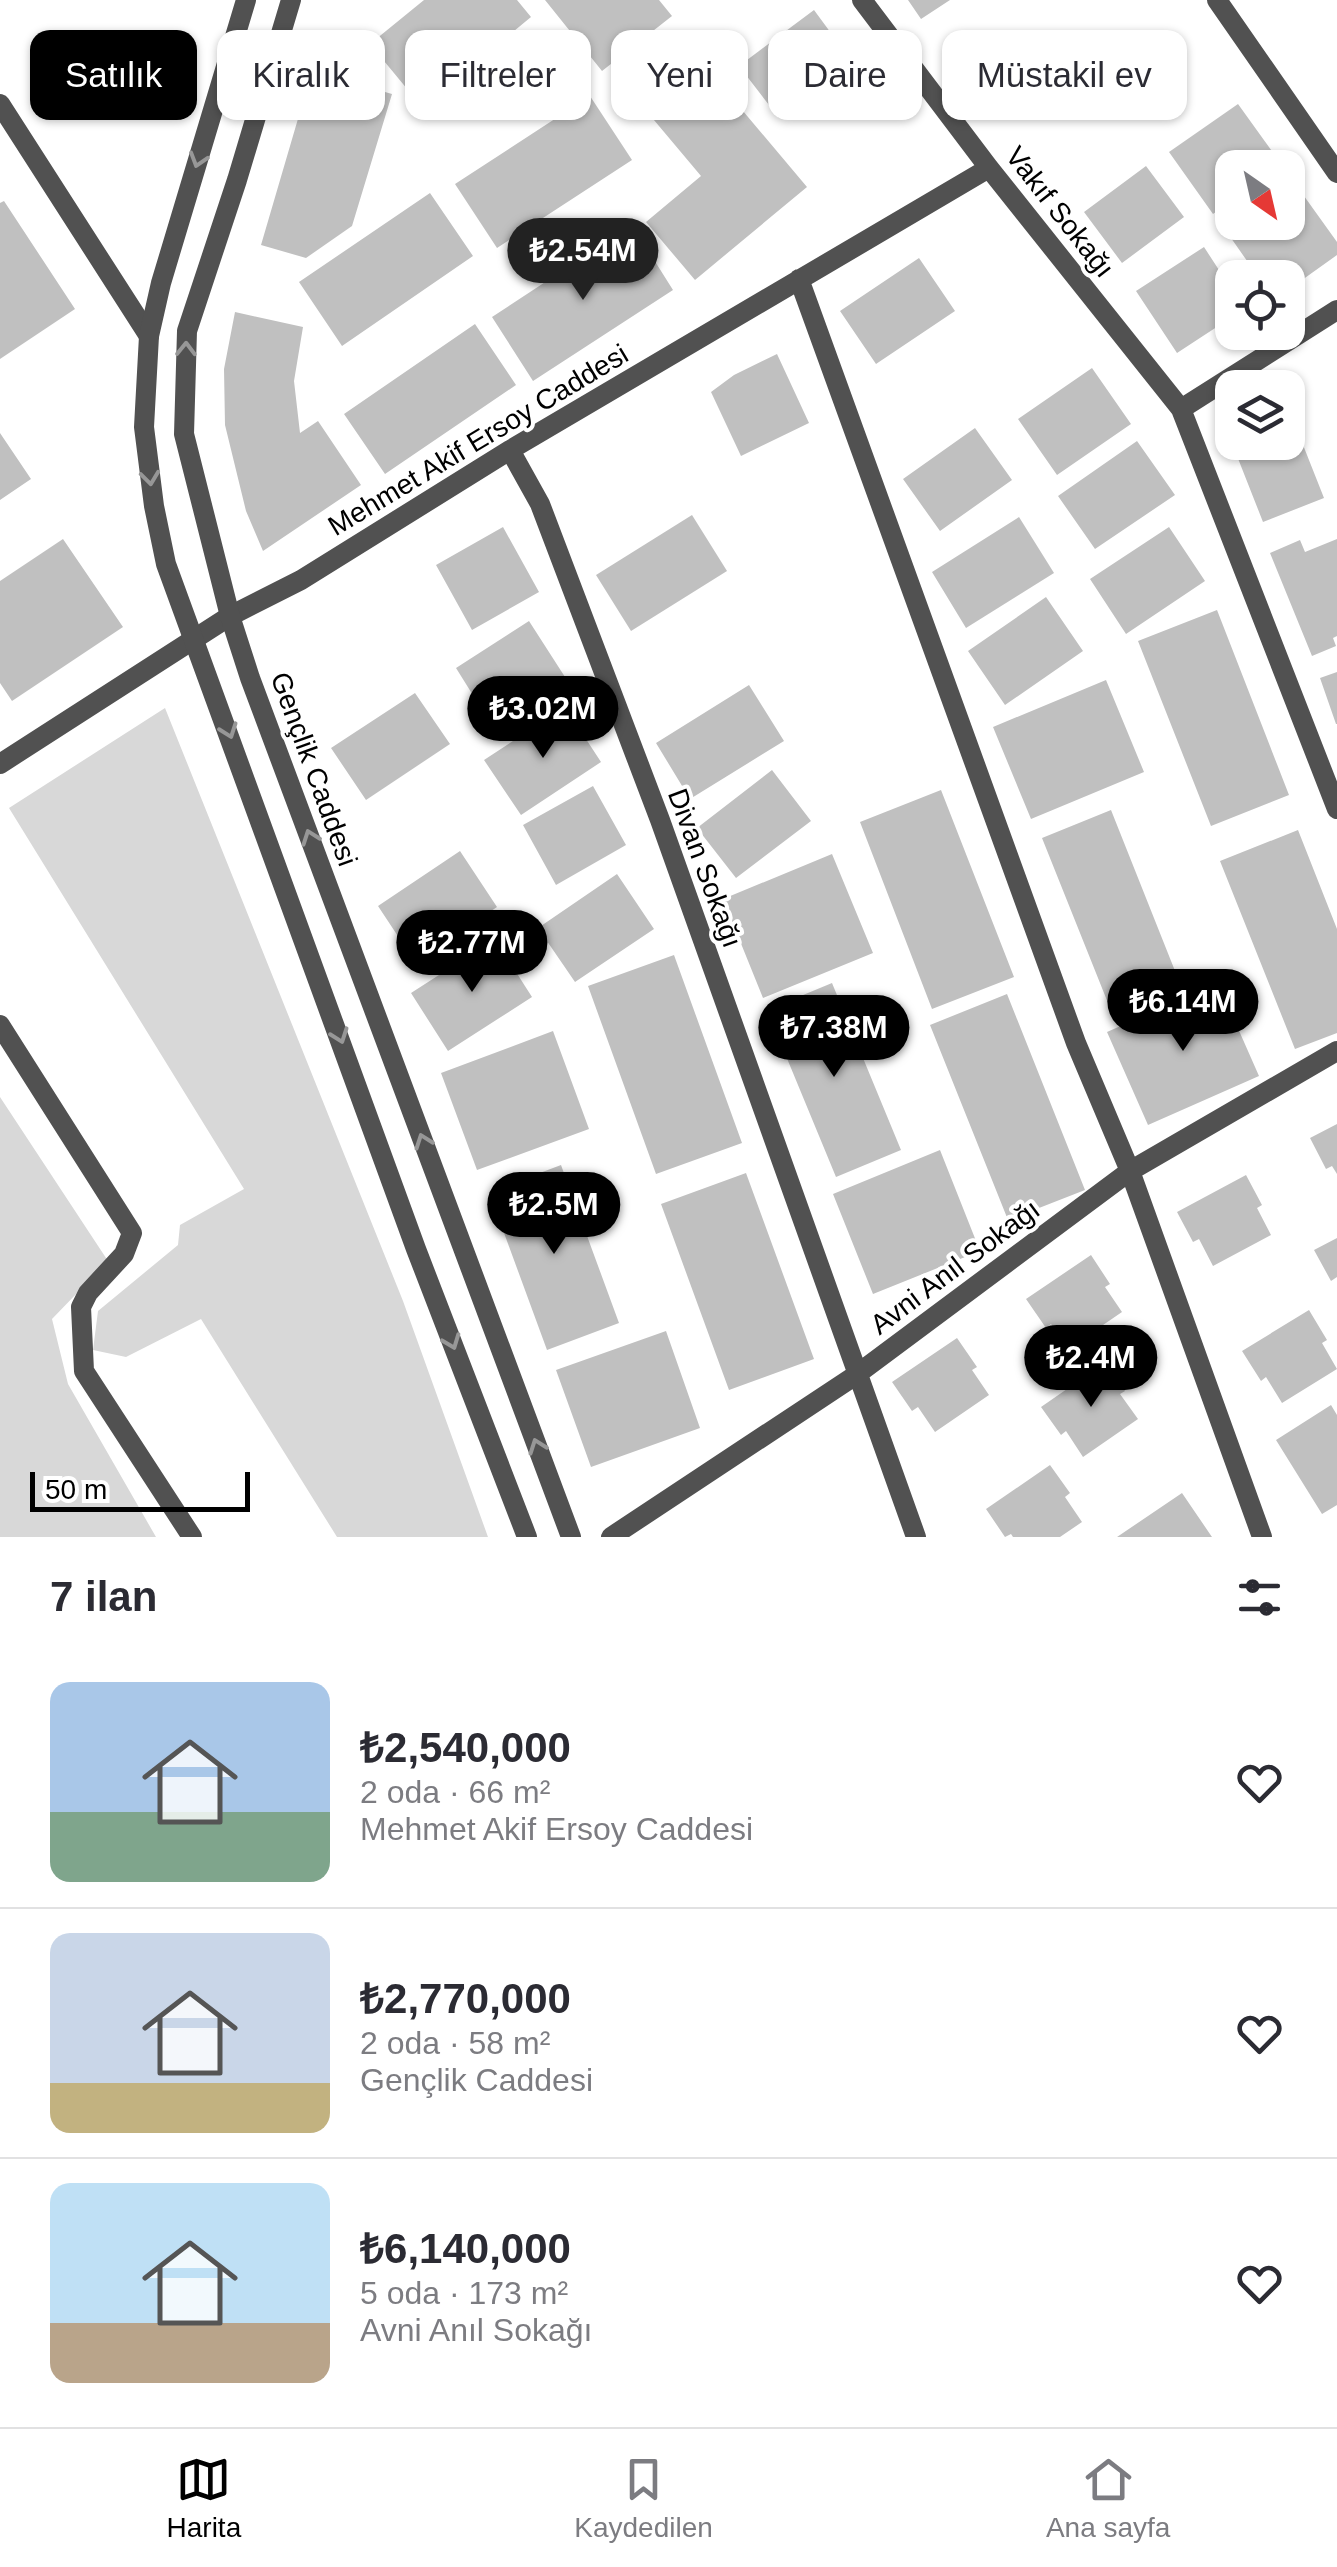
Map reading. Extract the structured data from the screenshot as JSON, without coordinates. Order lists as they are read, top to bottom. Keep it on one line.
{"streets":{"street":["Vakıf Sokağı","Mehmet Akif Ersoy Caddesi","Gençlik Caddesi","Divan Sokağı","Avni Anıl Sokağı"]},"crossings":[["Vakıf Sokağı","Mehmet Akif Ersoy Caddesi"],["Mehmet Akif Ersoy Caddesi","Gençlik Caddesi"],["Mehmet Akif Ersoy Caddesi","Divan Sokağı"],["Divan Sokağı","Avni Anıl Sokağı"]],"scale_bar":"50 m","north":"bottom right","page":{"chip":["Satılık","Kiralık","Filtreler","Yeni","Daire","Müstakil ev"],"price":["₺2.54M","₺3.02M","₺2.77M","₺6.14M","₺7.38M","₺2.5M","₺2.4M"],"scale":"50 m","heading":"7 ilan","list":[{"name":"₺2,540,000","note":"2 oda · 66 m² · Mehmet Akif Ersoy Caddesi"},{"name":"₺2,770,000","note":"2 oda · 58 m² · Gençlik Caddesi"},{"name":"₺6,140,000","note":"5 oda · 173 m² · Avni Anıl Sokağı"}],"tabs":["Harita","Kaydedilen","Ana sayfa"]}}
